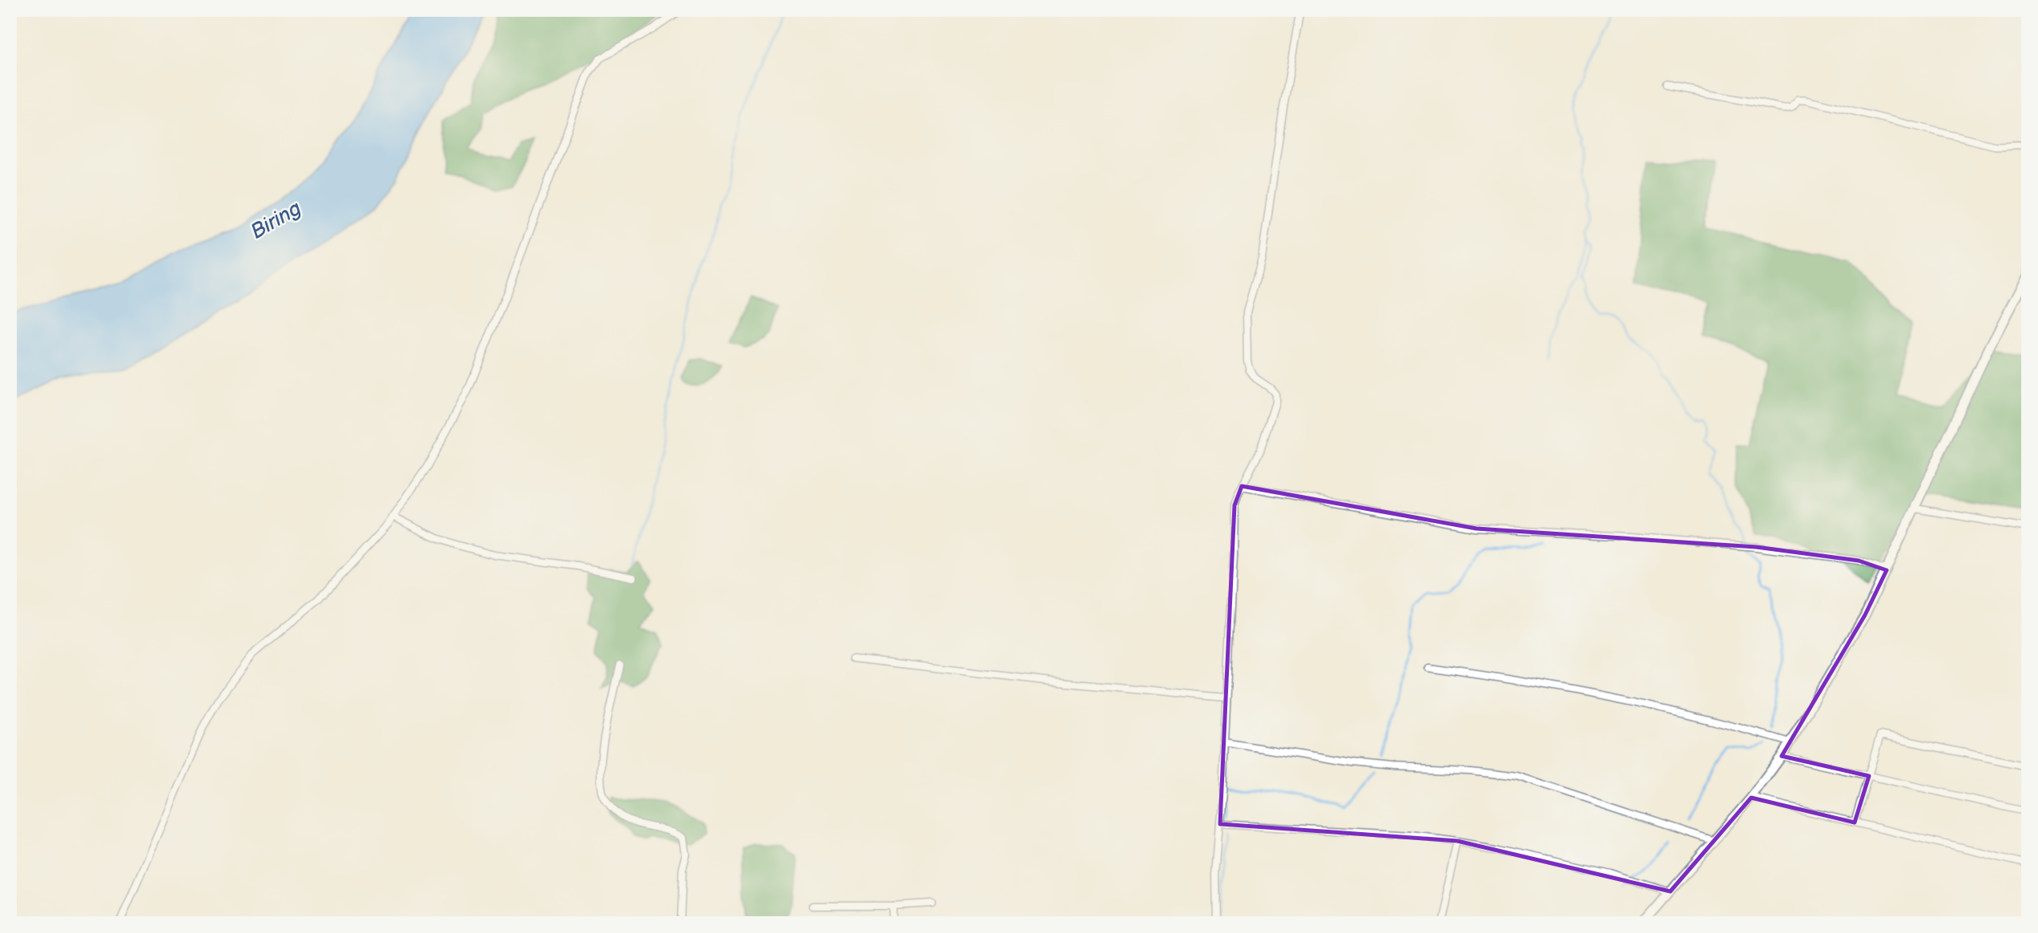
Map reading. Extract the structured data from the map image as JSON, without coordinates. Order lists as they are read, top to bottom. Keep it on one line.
{"water":["Biring"]}
